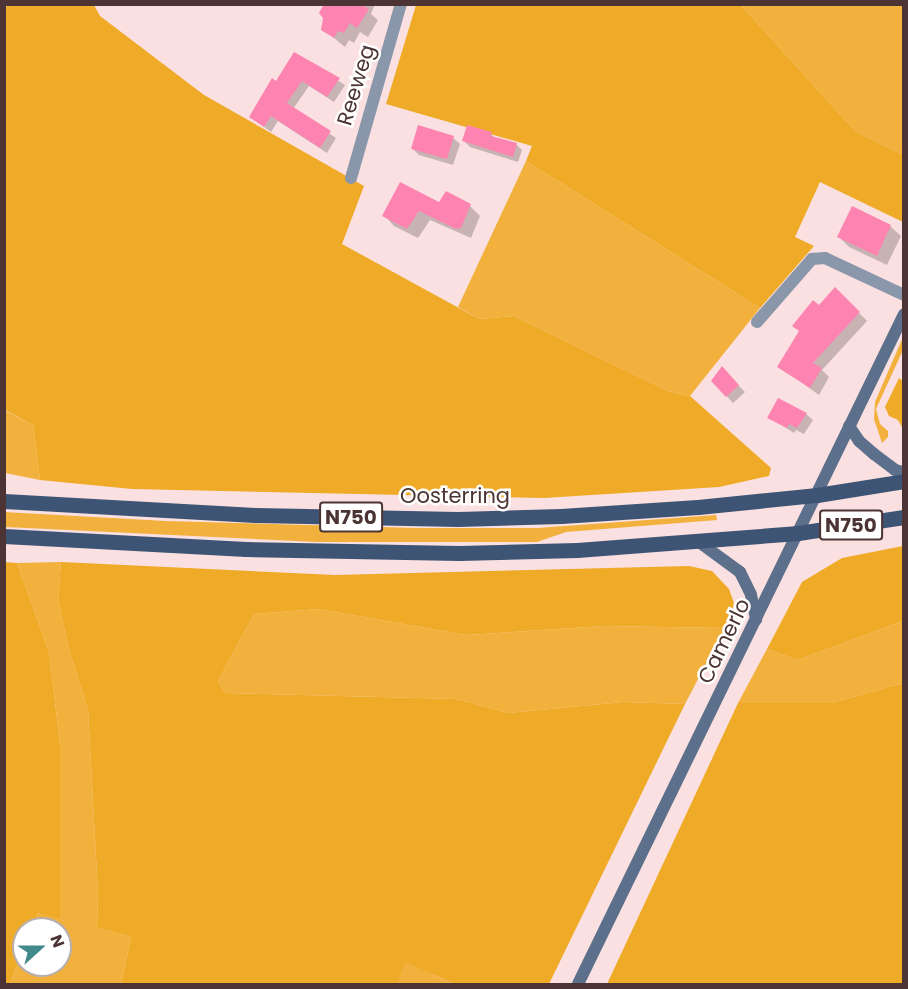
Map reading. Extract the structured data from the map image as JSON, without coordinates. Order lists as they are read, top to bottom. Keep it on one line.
{"streets":{"main road":["Oosterring","N750","Camerlo"],"street":["Reeweg"]},"crossings":[["Oosterring","Camerlo"],["N750","Camerlo"]],"north":"right"}
